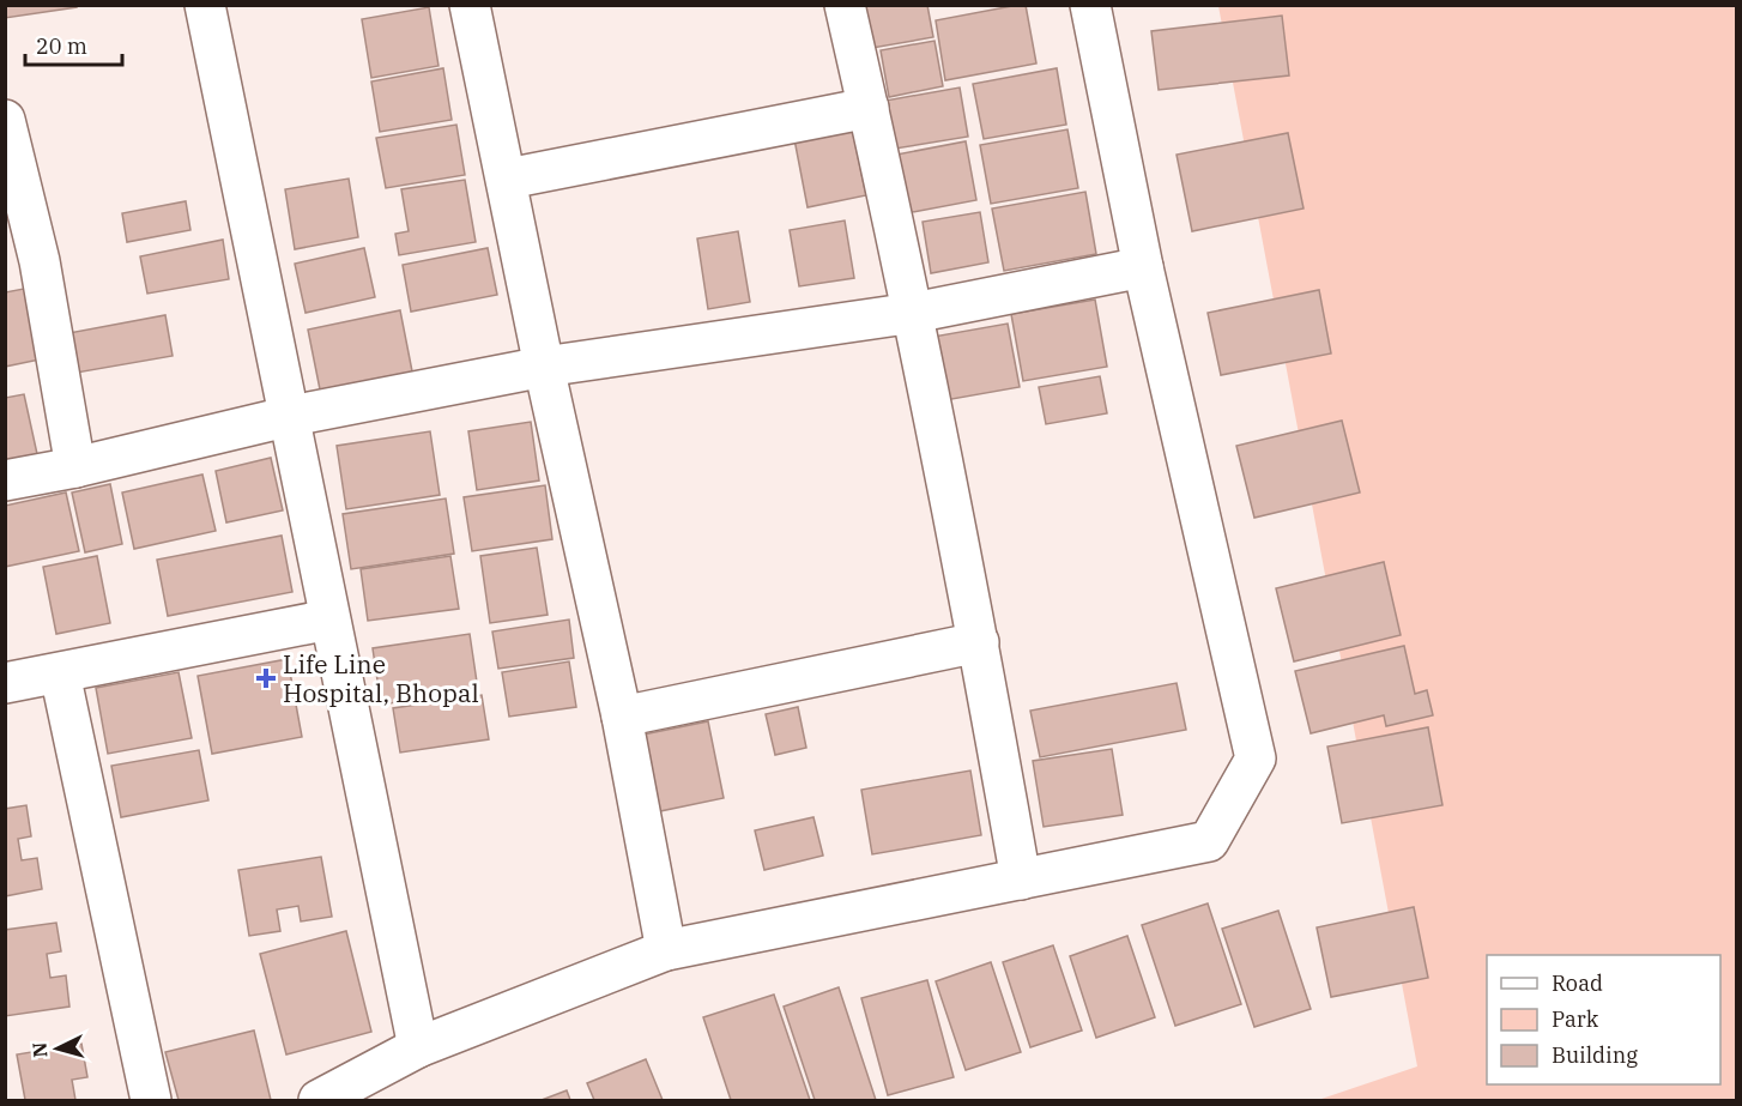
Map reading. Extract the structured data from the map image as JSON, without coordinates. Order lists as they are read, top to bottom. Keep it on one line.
{"places":{"health":["Life Line Hospital, Bhopal"]},"legend":["Road","Park","Building"],"scale_bar":"20 m","north":"left"}
